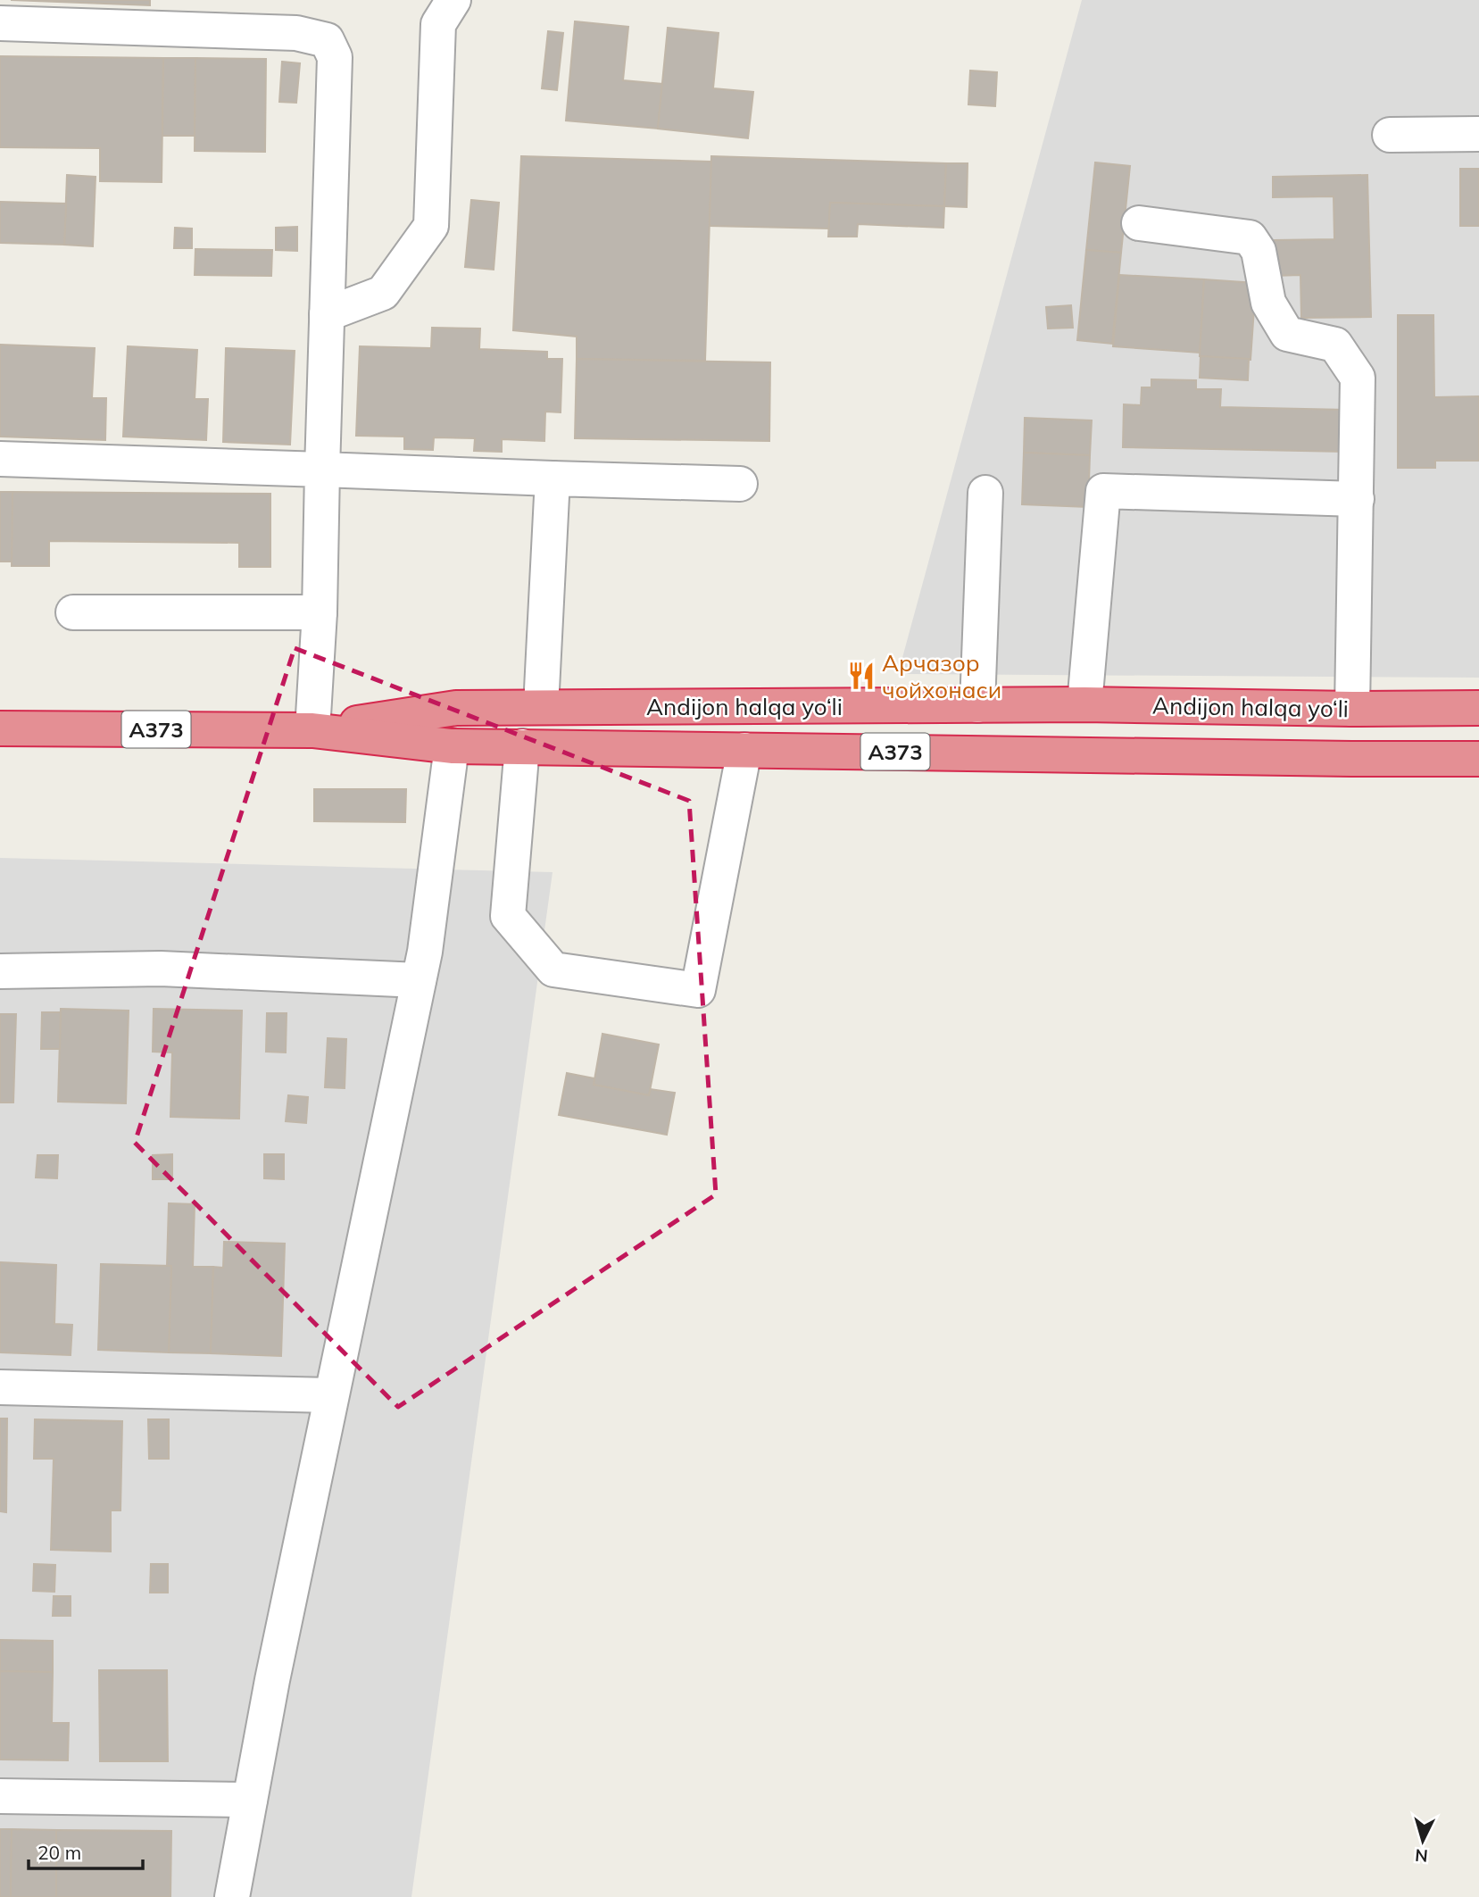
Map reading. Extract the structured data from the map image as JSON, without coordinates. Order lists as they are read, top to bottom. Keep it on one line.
{"streets":{"highway":["Andijon halqa yo‘li","A373"]},"places":{"restaurant":["Арчазор чойхонаси"]},"scale_bar":"20 m","north":"bottom"}
